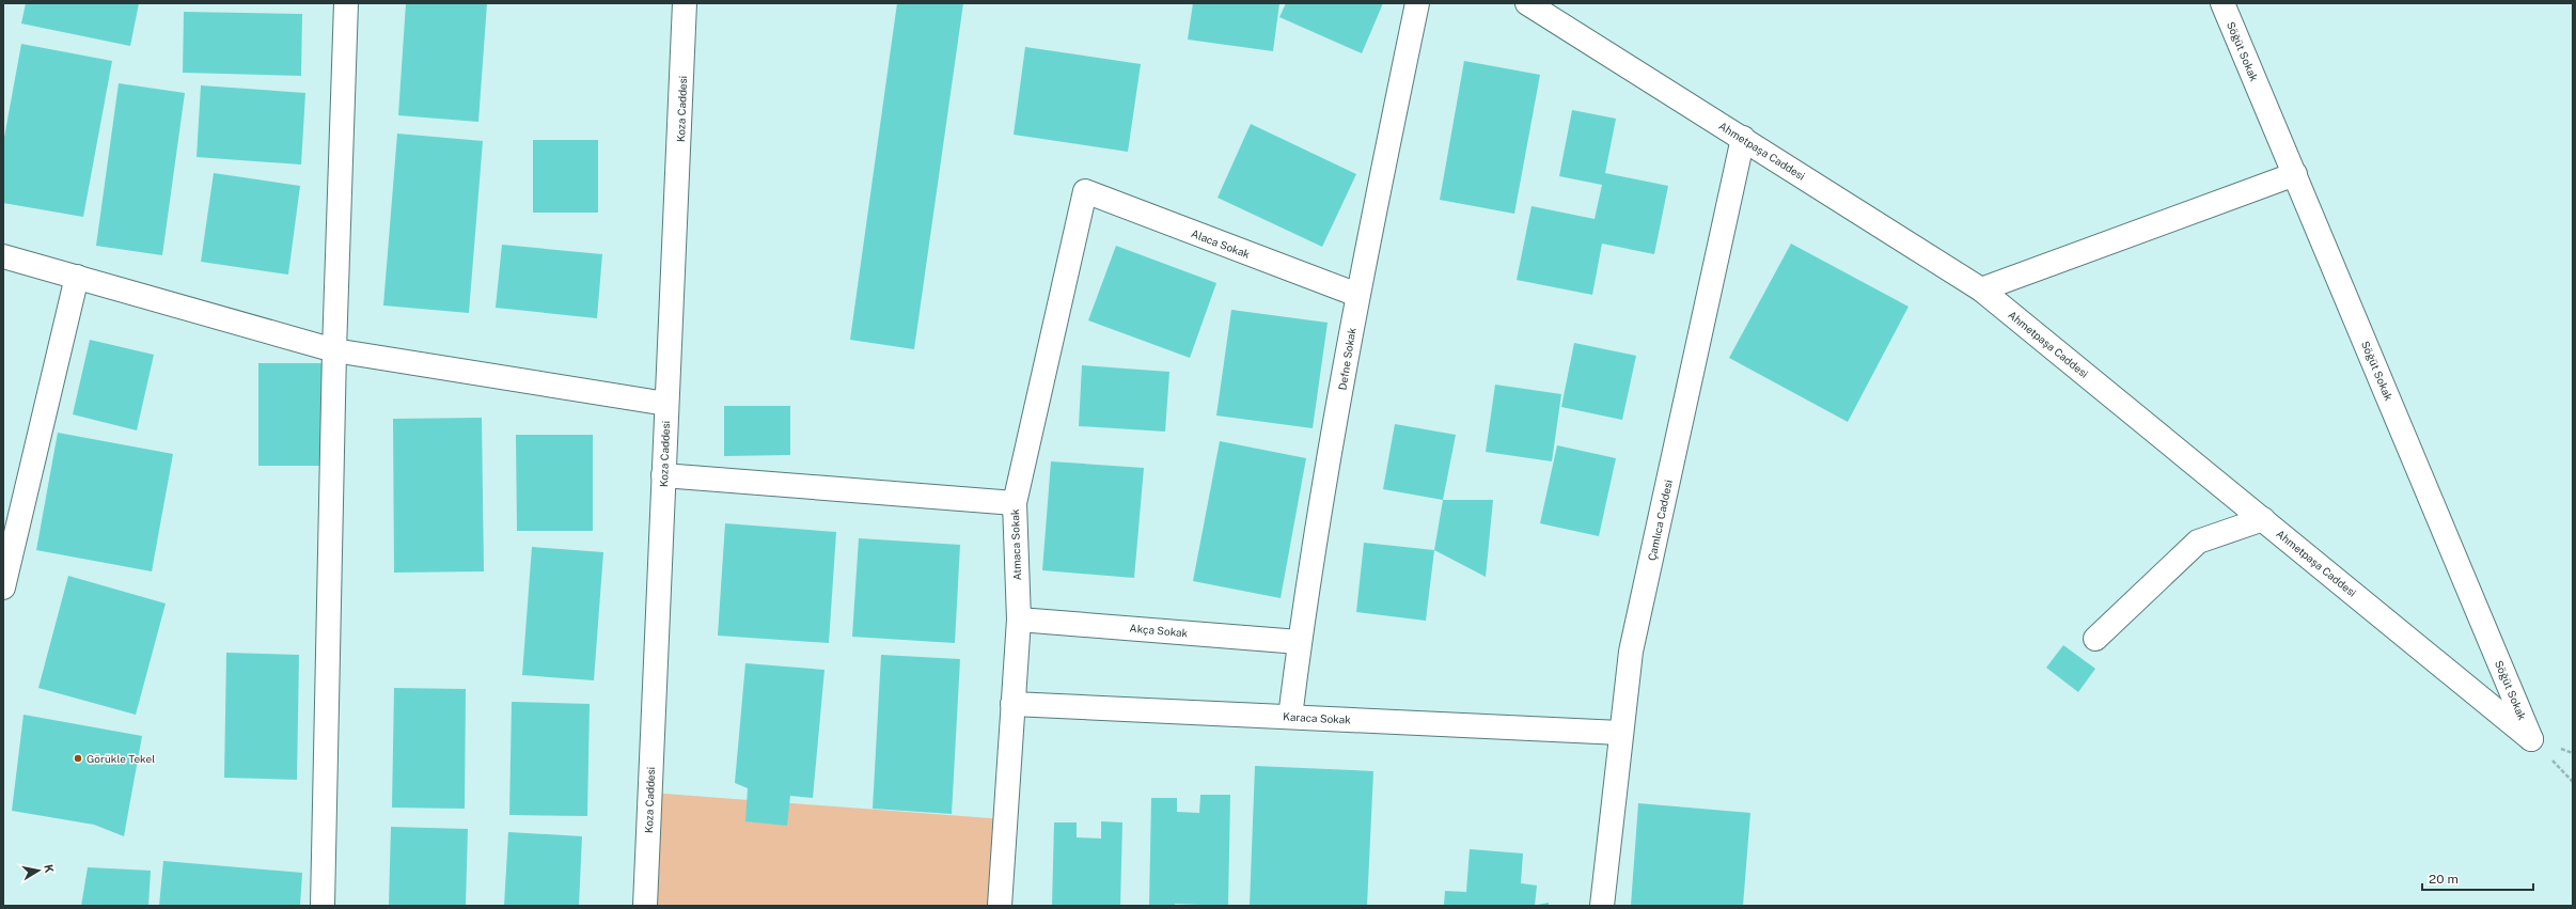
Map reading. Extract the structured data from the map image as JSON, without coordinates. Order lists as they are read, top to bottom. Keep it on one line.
{"streets":{"street":["Söğüt Sokak","Koza Caddesi","Ahmetpaşa Caddesi","Alaca Sokak","Defne Sokak","Çamlıca Caddesi","Atmaca Sokak","Akça Sokak","Karaca Sokak"]},"crossings":[["Söğüt Sokak","Ahmetpaşa Caddesi"],["Ahmetpaşa Caddesi","Çamlıca Caddesi"],["Alaca Sokak","Defne Sokak"],["Alaca Sokak","Atmaca Sokak"],["Defne Sokak","Akça Sokak"],["Defne Sokak","Karaca Sokak"],["Çamlıca Caddesi","Karaca Sokak"],["Atmaca Sokak","Akça Sokak"],["Atmaca Sokak","Karaca Sokak"]],"places":["Görükle Tekel"],"scale_bar":"20 m","north":"right"}
